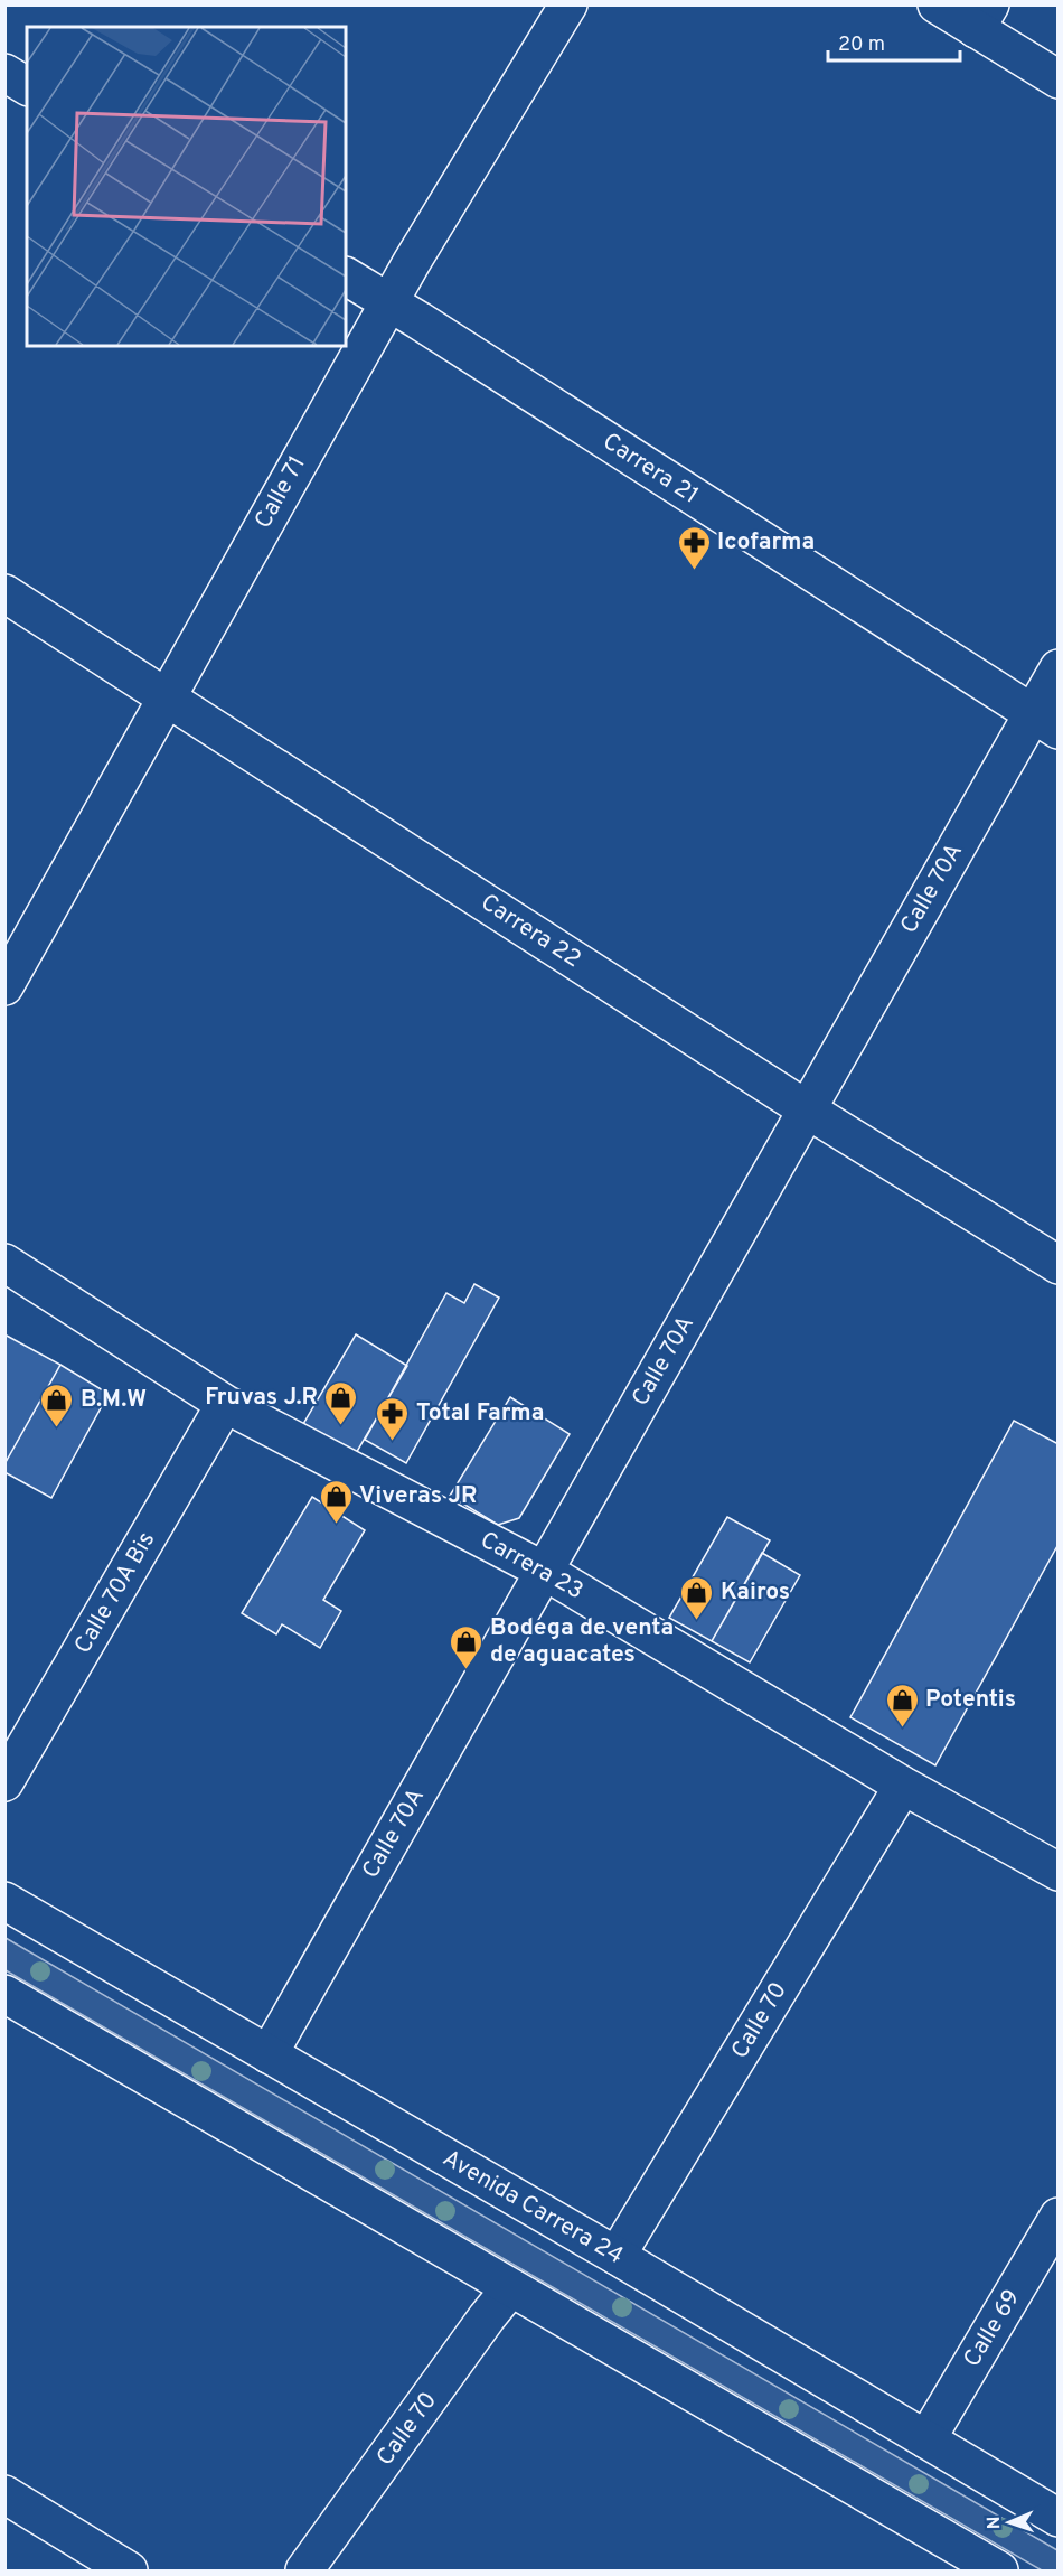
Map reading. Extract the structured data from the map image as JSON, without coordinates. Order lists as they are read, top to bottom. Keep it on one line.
{"streets":{"street":["Carrera 21","Calle 71","Calle 70A","Carrera 22","Carrera 23","Calle 70A Bis","Calle 70","Avenida Carrera 24","Calle 69"]},"crossings":[["Carrera 21","Calle 71"],["Carrera 21","Calle 70A"],["Calle 71","Carrera 22"],["Calle 70A","Carrera 22"],["Calle 70A","Carrera 23"],["Calle 70A","Avenida Carrera 24"],["Carrera 23","Calle 70A Bis"],["Carrera 23","Calle 70"],["Calle 70","Avenida Carrera 24"],["Avenida Carrera 24","Calle 69"]],"places":{"pharmacy":["Icofarma","Total Farma"],"shop":["Fruvas J.R","B.M.W","Viveras JR","Kairos","Bodega de venta de aguacates","Potentis"]},"scale_bar":"20 m","north":"left"}
